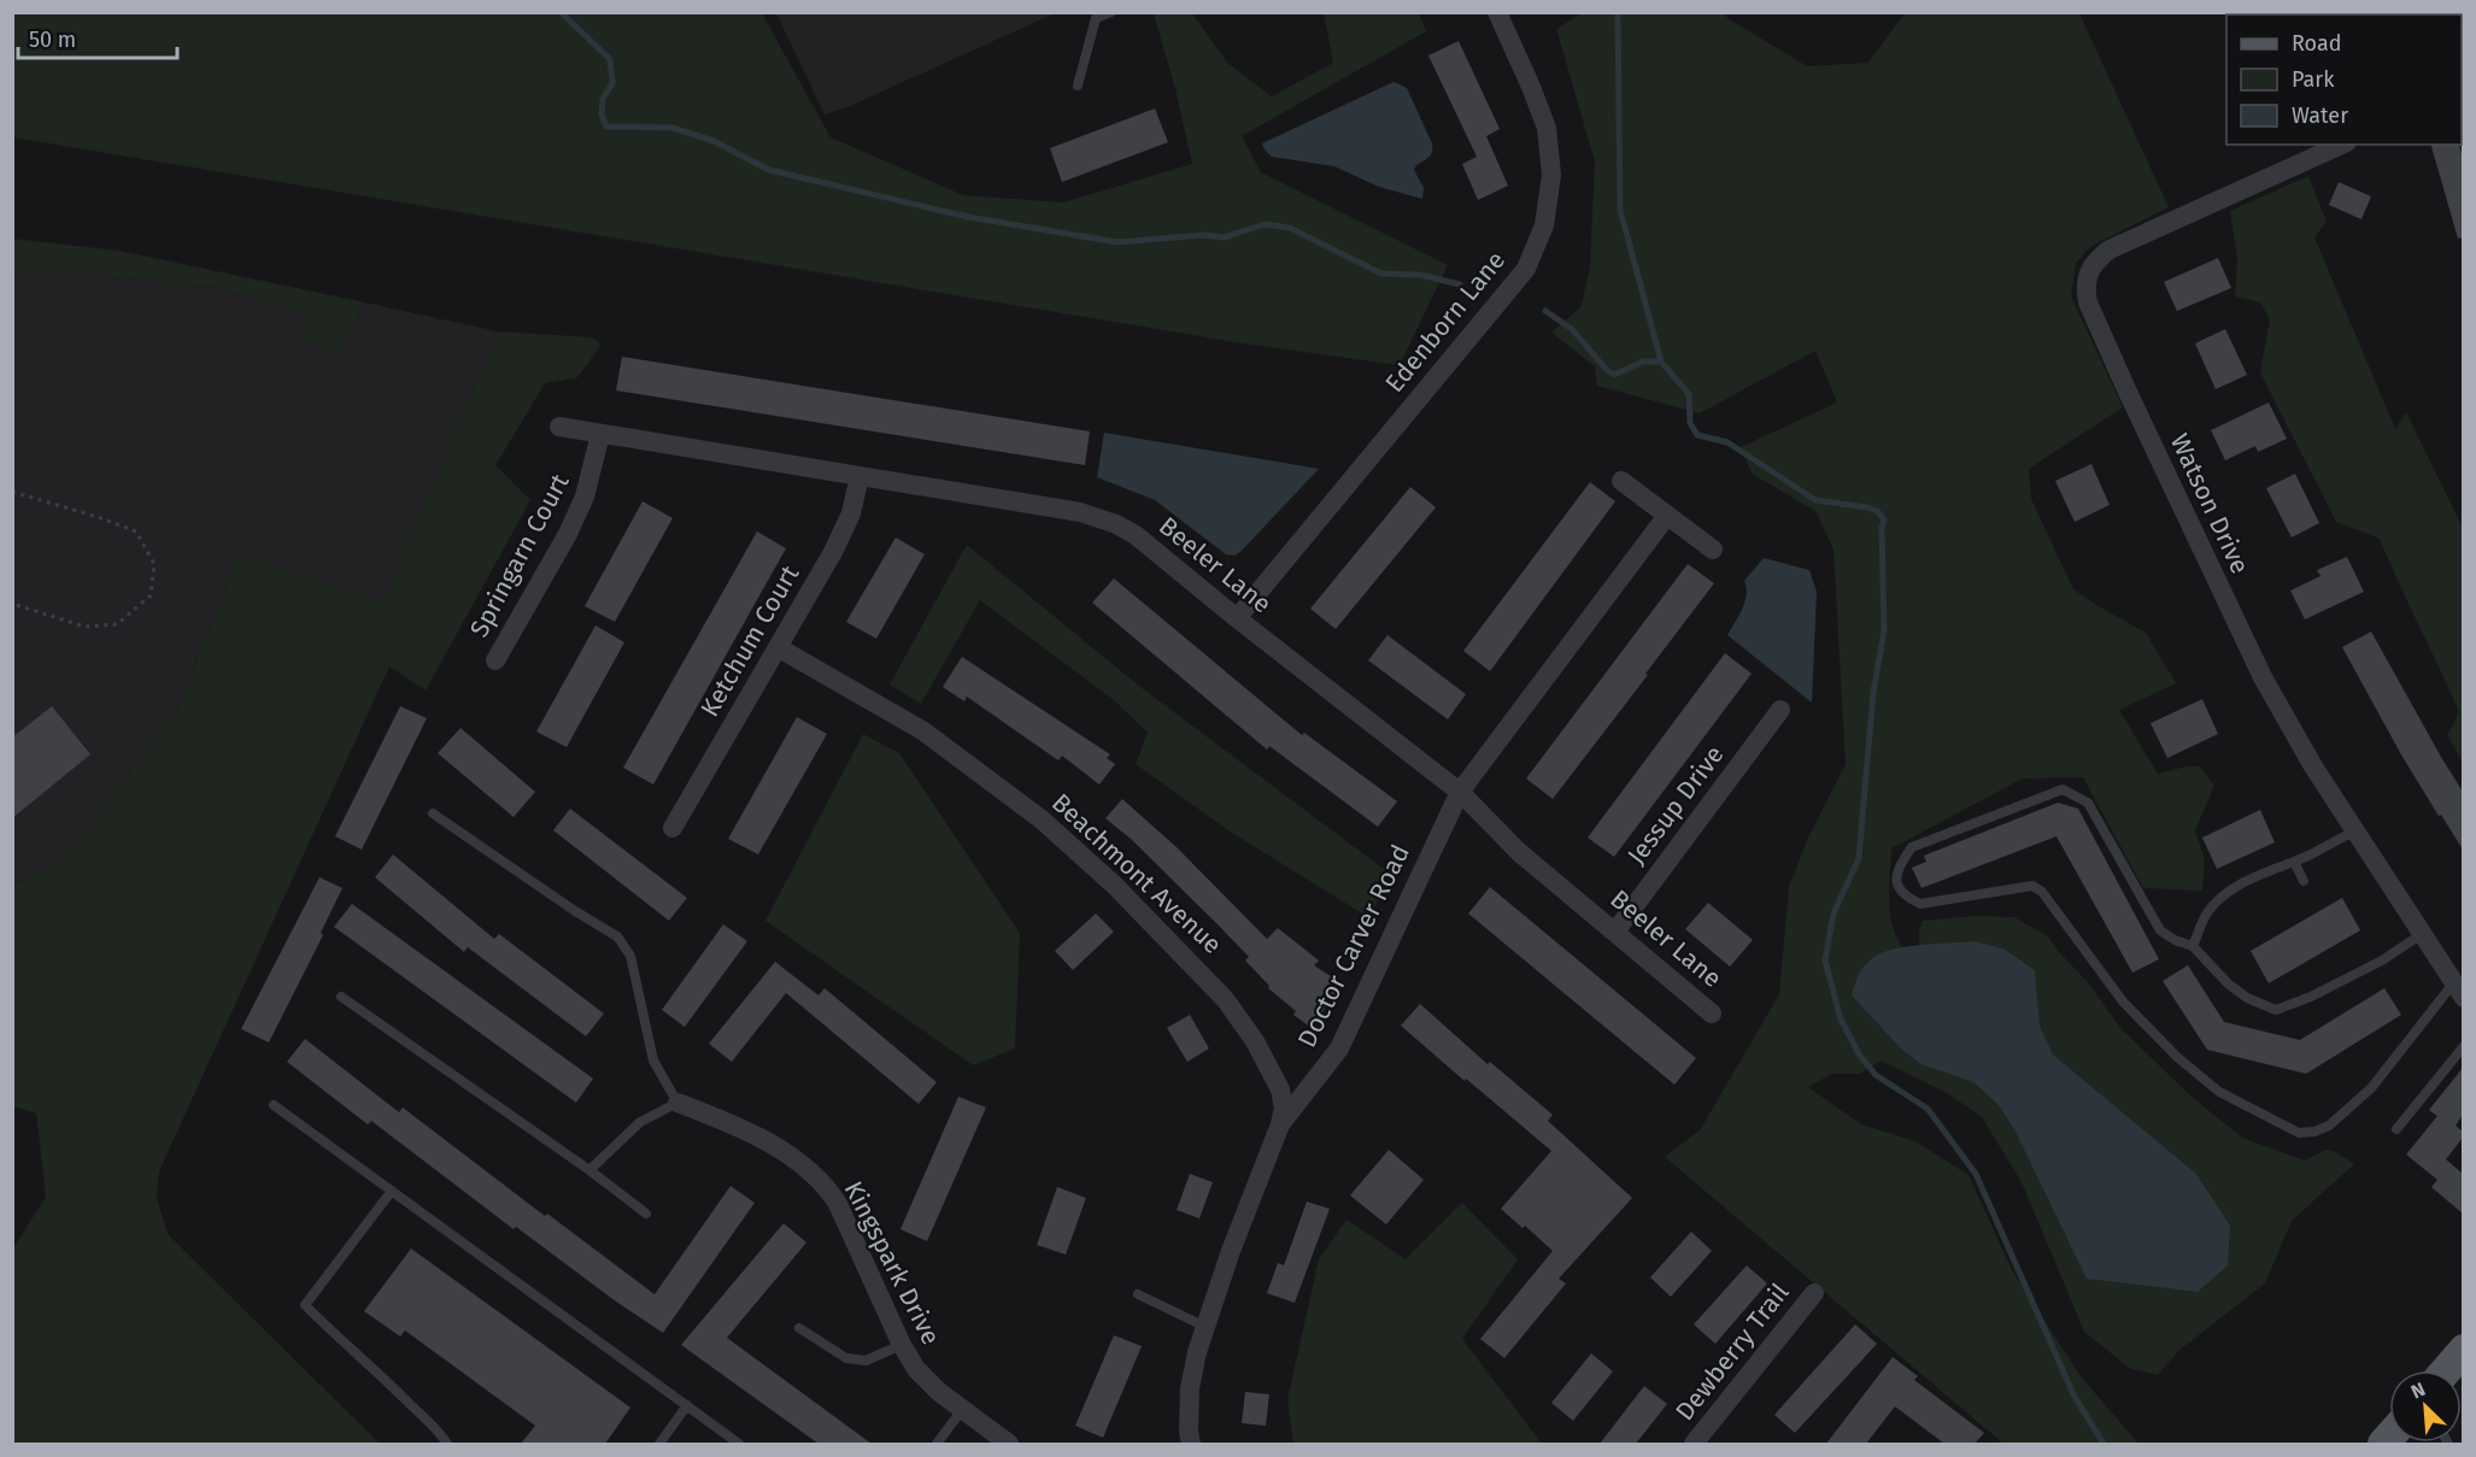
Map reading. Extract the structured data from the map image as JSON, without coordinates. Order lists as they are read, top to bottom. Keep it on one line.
{"streets":{"street":["Edenborn Lane","Watson Drive","Springarn Court","Beeler Lane","Ketchum Court","Jessup Drive","Beachmont Avenue","Doctor Carver Road","Kingspark Drive","Dewberry Trail"]},"crossings":[["Edenborn Lane","Beeler Lane"],["Springarn Court","Beeler Lane"],["Beeler Lane","Ketchum Court"],["Beeler Lane","Jessup Drive"],["Beeler Lane","Doctor Carver Road"],["Ketchum Court","Beachmont Avenue"],["Beachmont Avenue","Doctor Carver Road"]],"legend":["Road","Park","Water"],"scale_bar":"50 m","north":"top left"}
